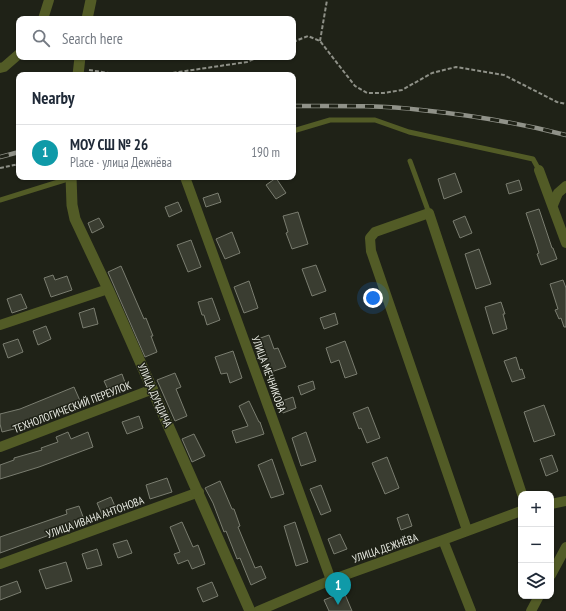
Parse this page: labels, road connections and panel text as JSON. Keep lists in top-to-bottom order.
{
  "streets": {
    "street": [
      "УЛИЦА МЕЧНИКОВА",
      "УЛИЦА ДУНДИЧА",
      "ТЕХНОЛОГИЧЕСКИЙ ПЕРЕУЛОК",
      "УЛИЦА ИВАНА АНТОНОВА",
      "УЛИЦА ДЕЖНЁВА"
    ]
  },
  "crossings": [
    ["УЛИЦА МЕЧНИКОВА", "УЛИЦА ДЕЖНЁВА"],
    ["УЛИЦА ДУНДИЧА", "ТЕХНОЛОГИЧЕСКИЙ ПЕРЕУЛОК"],
    ["УЛИЦА ДУНДИЧА", "УЛИЦА ИВАНА АНТОНОВА"]
  ],
  "page": {
    "search": "Search here",
    "heading": "Nearby",
    "list": [
      {
        "mark": "1",
        "name": "МОУ СШ № 26",
        "note": "Place · улица Дежнёва",
        "value": "190 m"
      }
    ],
    "map_buttons": ["+", "−"],
    "pins": "1"
  }
}
